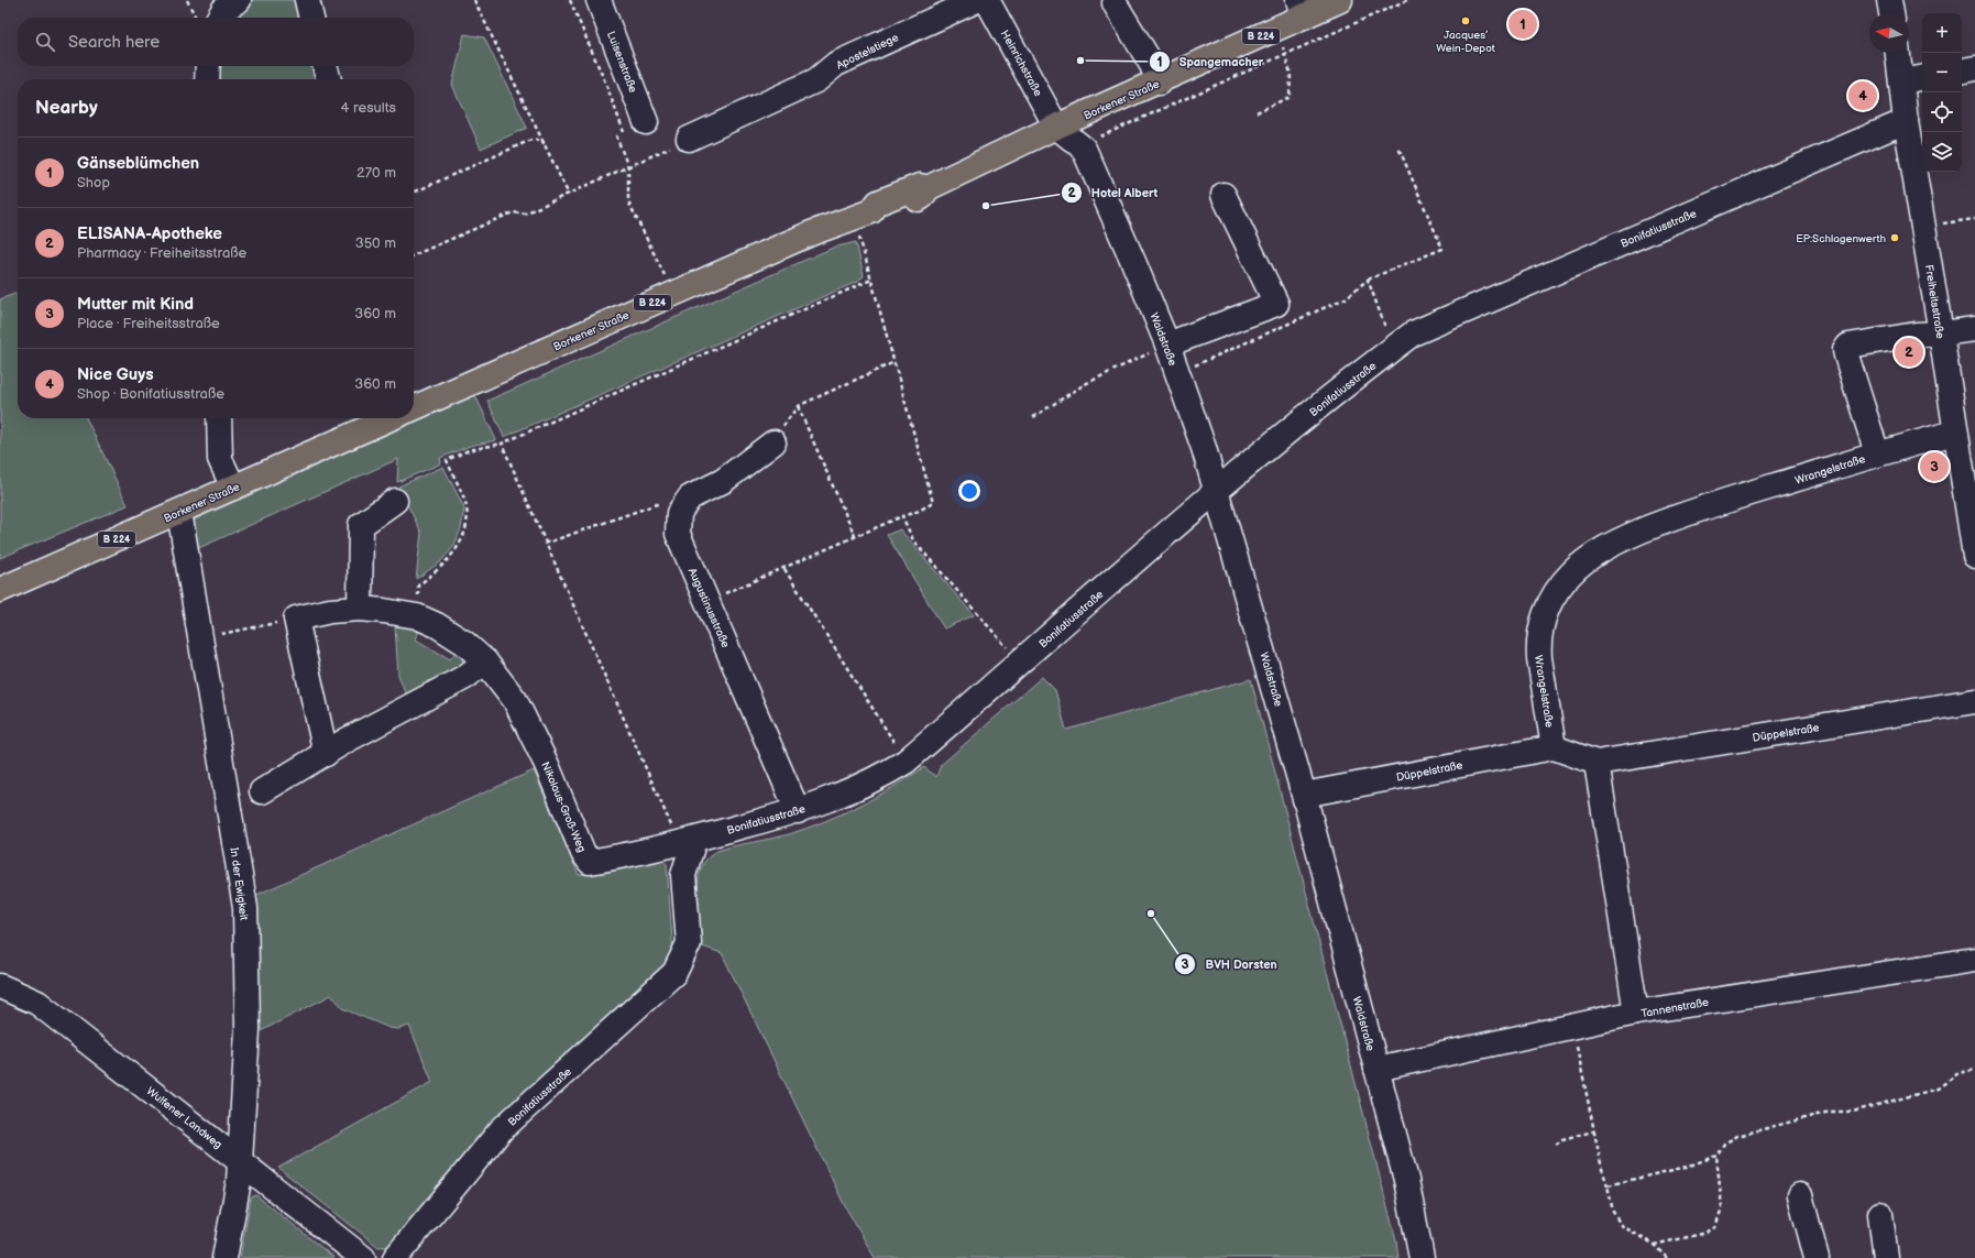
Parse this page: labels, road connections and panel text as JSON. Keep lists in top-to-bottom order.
{
  "streets": {
    "main road": ["B 224", "Borkener Straße"],
    "street": [
      "Apostelstiege",
      "Luisenstraße",
      "Heinrichstraße",
      "Bonifatiusstraße",
      "Freiheitsstraße",
      "Waldstraße",
      "Wrangelstraße",
      "Augustinusstraße",
      "Düppelstraße",
      "Nikolaus-Groß-Weg",
      "In der Ewigkeit",
      "Tannenstraße",
      "Wulfener Landweg"
    ]
  },
  "crossings": [
    ["Heinrichstraße", "Borkener Straße"],
    ["Heinrichstraße", "Waldstraße"],
    ["Borkener Straße", "Waldstraße"],
    ["Borkener Straße", "In der Ewigkeit"],
    ["Bonifatiusstraße", "Freiheitsstraße"],
    ["Bonifatiusstraße", "Waldstraße"],
    ["Bonifatiusstraße", "Augustinusstraße"],
    ["Bonifatiusstraße", "Nikolaus-Groß-Weg"],
    ["Freiheitsstraße", "Wrangelstraße"],
    ["Waldstraße", "Düppelstraße"],
    ["Waldstraße", "Tannenstraße"],
    ["Wrangelstraße", "Düppelstraße"],
    ["In der Ewigkeit", "Wulfener Landweg"]
  ],
  "places": [
    "Jacques’ Wein-Depot",
    "Spangemacher",
    "Hotel Albert",
    "EP:Schlagenwerth",
    "BVH Dorsten"
  ],
  "north": "left",
  "page": {
    "pins": [
      "1",
      "4",
      "2",
      "3"
    ],
    "map_buttons": ["+", "−"],
    "search": "Search here",
    "heading": ["Nearby", "4 results"],
    "list": [
      {
        "mark": "1",
        "name": "Gänseblümchen",
        "note": "Shop",
        "value": "270 m"
      },
      {
        "mark": "2",
        "name": "ELISANA-Apotheke",
        "note": "Pharmacy · Freiheitsstraße",
        "value": "350 m"
      },
      {
        "mark": "3",
        "name": "Mutter mit Kind",
        "note": "Place · Freiheitsstraße",
        "value": "360 m"
      },
      {
        "mark": "4",
        "name": "Nice Guys",
        "note": "Shop · Bonifatiusstraße",
        "value": "360 m"
      }
    ]
  }
}
